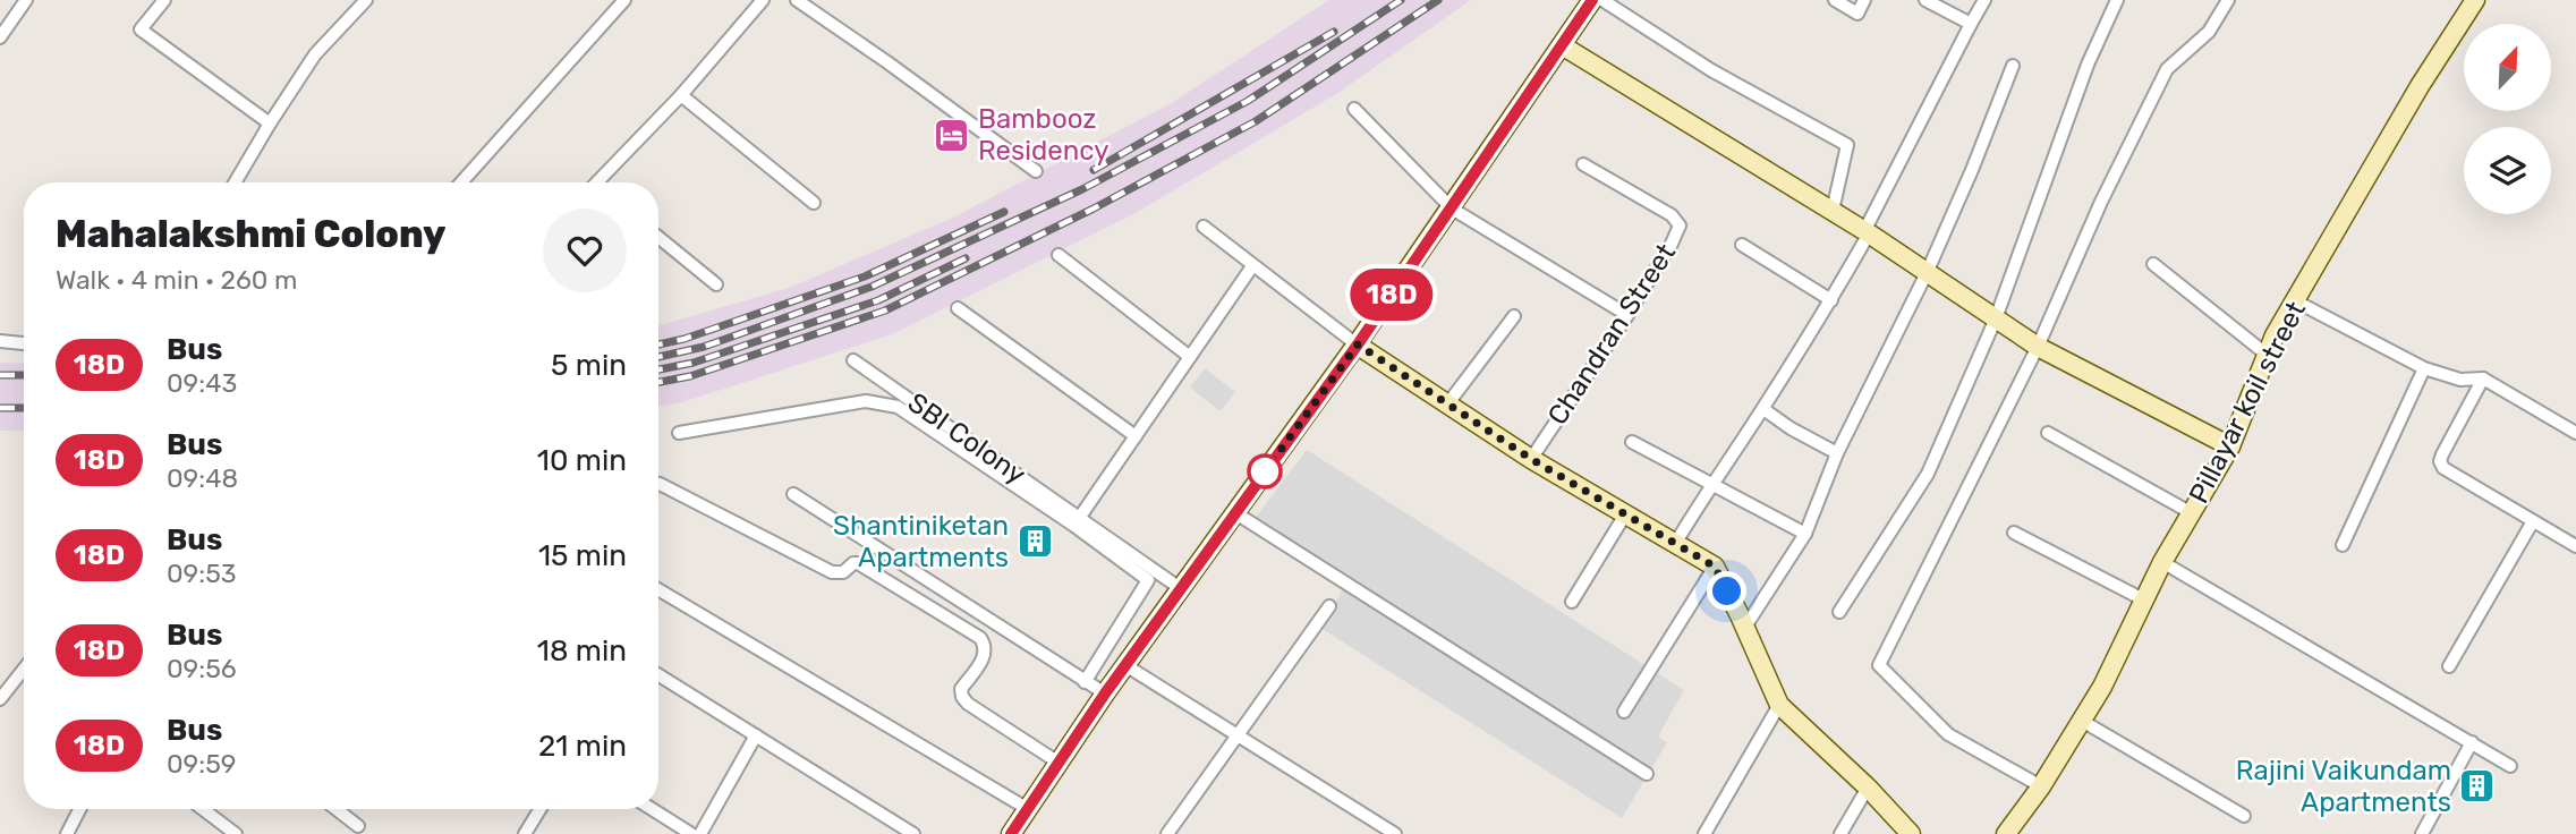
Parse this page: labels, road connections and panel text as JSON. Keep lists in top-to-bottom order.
{
  "streets": {
    "street": ["Chandran Street", "Pillayar koil street", "SBI Colony"]
  },
  "places": {
    "hotel": ["Bambooz Residency"],
    "building": ["Shantiniketan Apartments", "Rajini Vaikundam Apartments"]
  },
  "lines": ["bus line 18D"],
  "north": "top right",
  "page": {
    "on_map": "18D",
    "heading": ["Mahalakshmi Colony", "Walk · 4 min · 260 m"],
    "list": [
      {
        "mark": "18D",
        "name": "Bus",
        "note": "09:43",
        "value": "5 min"
      },
      {
        "mark": "18D",
        "name": "Bus",
        "note": "09:48",
        "value": "10 min"
      },
      {
        "mark": "18D",
        "name": "Bus",
        "note": "09:53",
        "value": "15 min"
      },
      {
        "mark": "18D",
        "name": "Bus",
        "note": "09:56",
        "value": "18 min"
      },
      {
        "mark": "18D",
        "name": "Bus",
        "note": "09:59",
        "value": "21 min"
      }
    ]
  }
}
